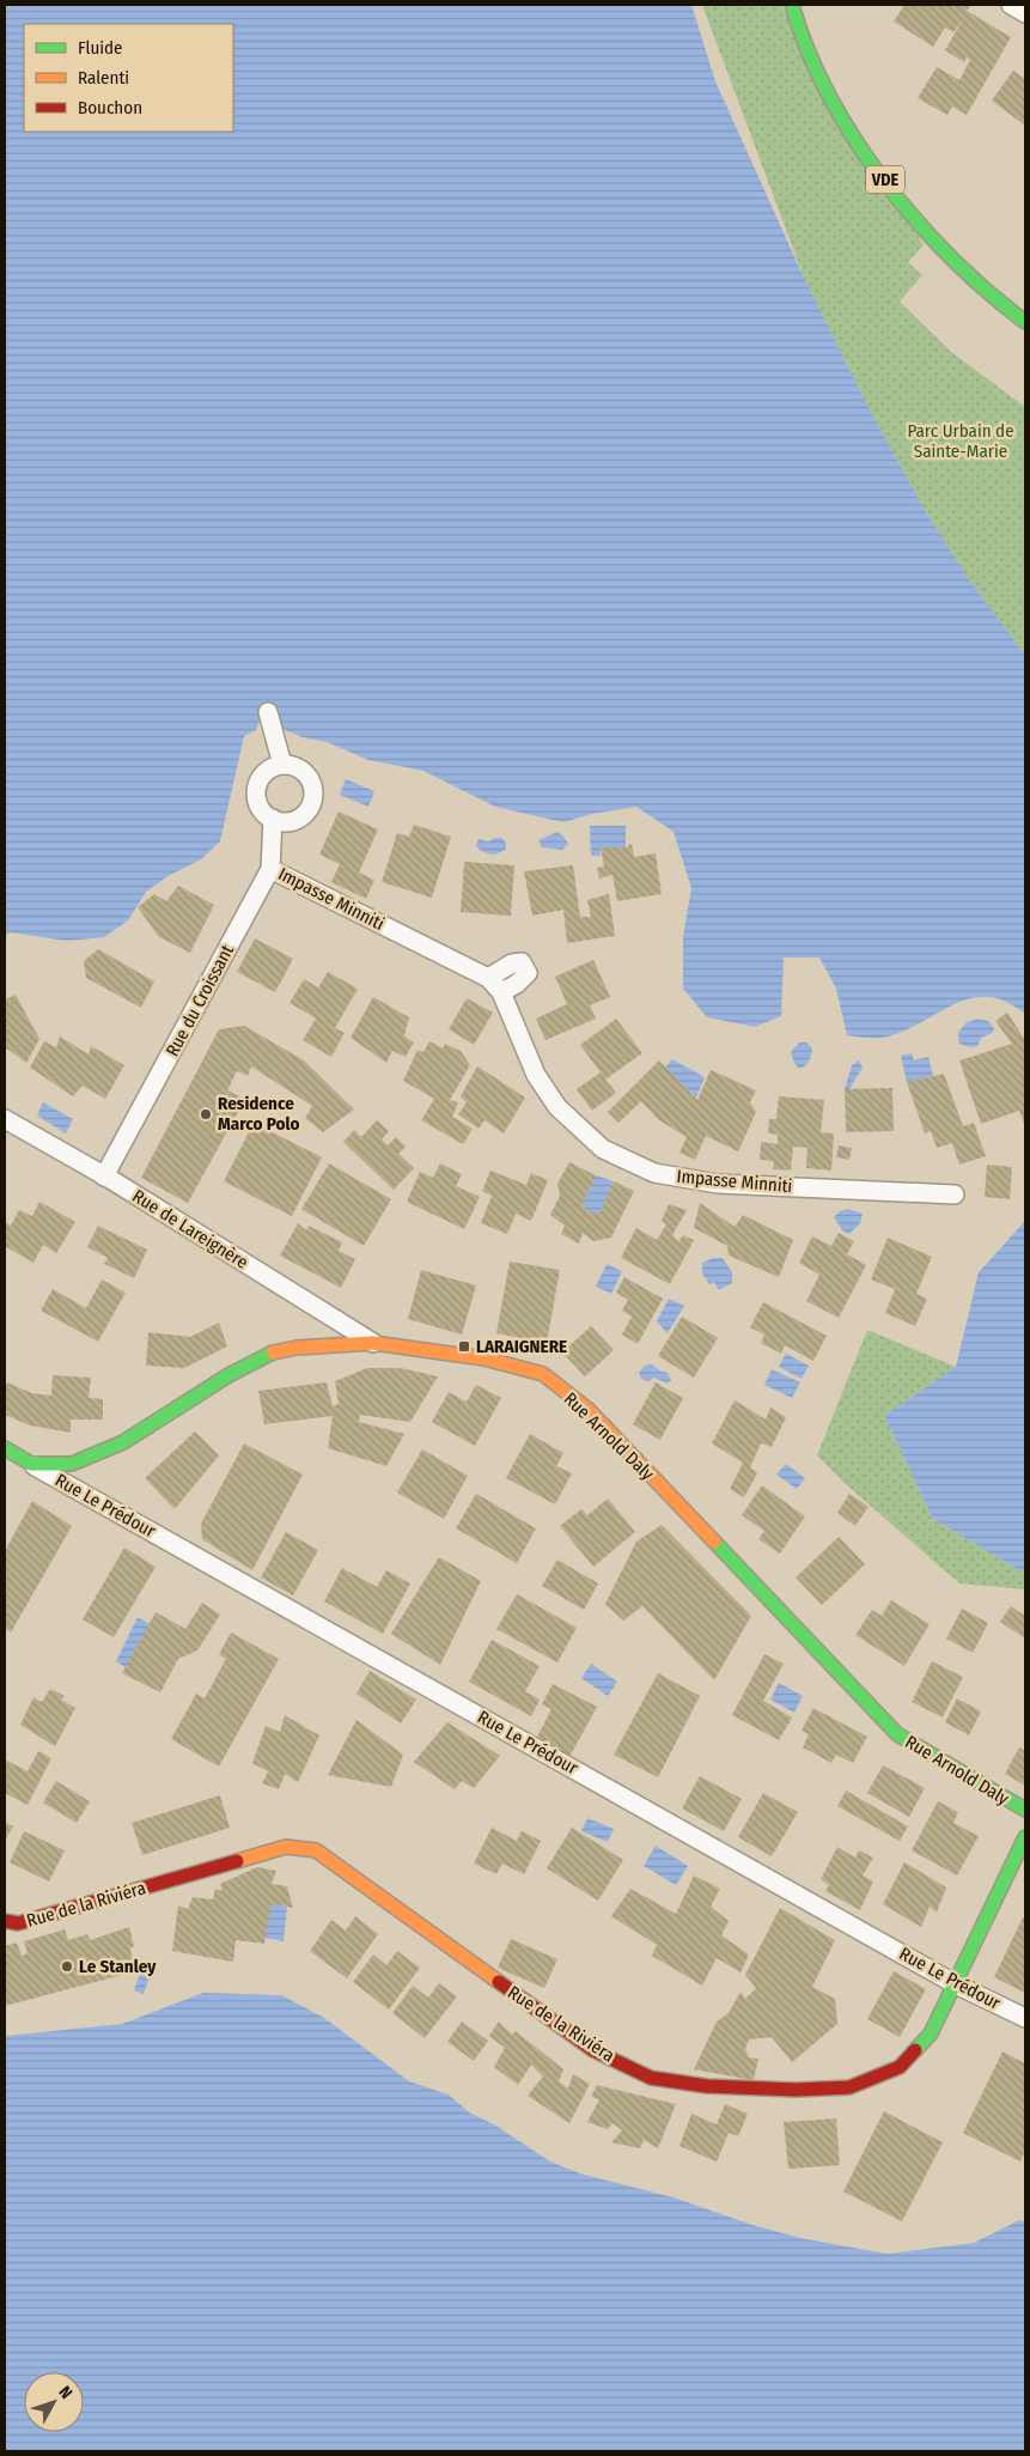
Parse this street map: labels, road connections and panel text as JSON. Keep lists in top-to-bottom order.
{
  "streets": {
    "street": [
      "VDE",
      "Impasse Minniti",
      "Rue du Croissant",
      "Rue de Lareignère",
      "Rue Arnold Daly",
      "Rue Le Prédour",
      "Rue de la Riviéra"
    ]
  },
  "crossings": [
    ["Impasse Minniti", "Rue du Croissant"],
    ["Rue du Croissant", "Rue de Lareignère"],
    ["Rue de Lareignère", "Rue Arnold Daly"],
    ["Rue Arnold Daly", "Rue Le Prédour"],
    ["Rue Le Prédour", "Rue de la Riviéra"]
  ],
  "parks": ["Parc Urbain de Sainte-Marie"],
  "places": {
    "other": ["Residence Marco Polo", "Le Stanley"],
    "transit": ["LARAIGNERE"]
  },
  "legend": ["Fluide", "Ralenti", "Bouchon"],
  "north": "top right"
}
